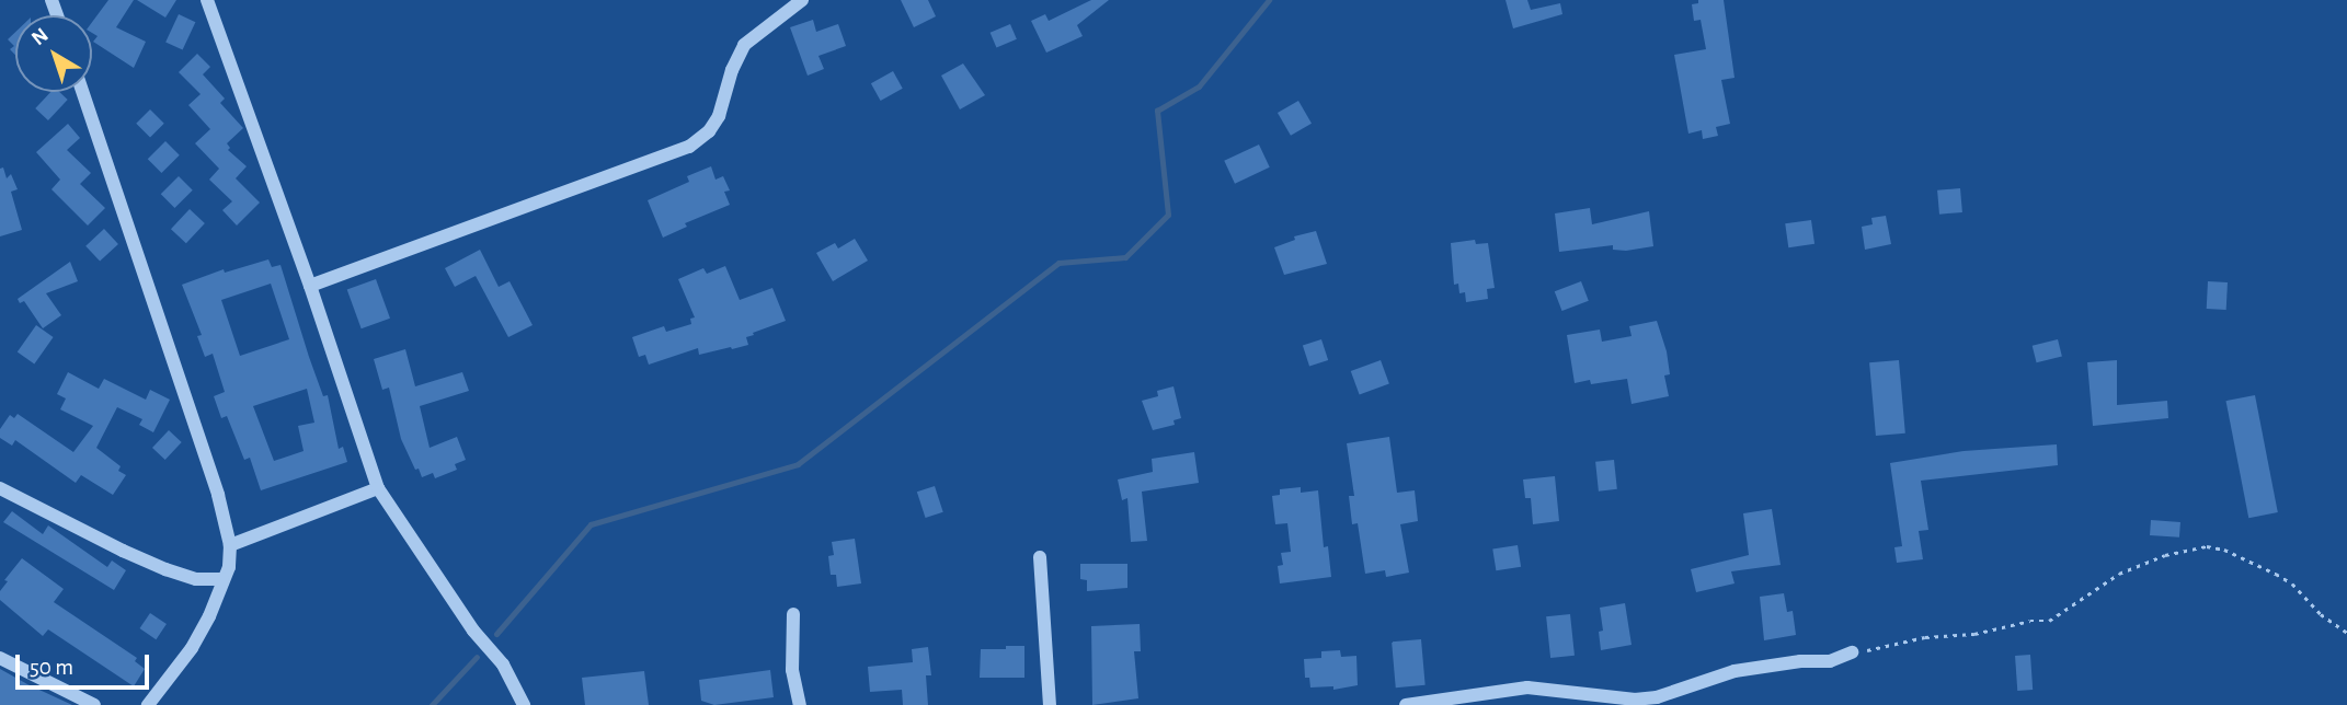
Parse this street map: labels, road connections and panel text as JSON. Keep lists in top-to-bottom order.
{
  "scale_bar": "50 m",
  "north": "top left"
}
